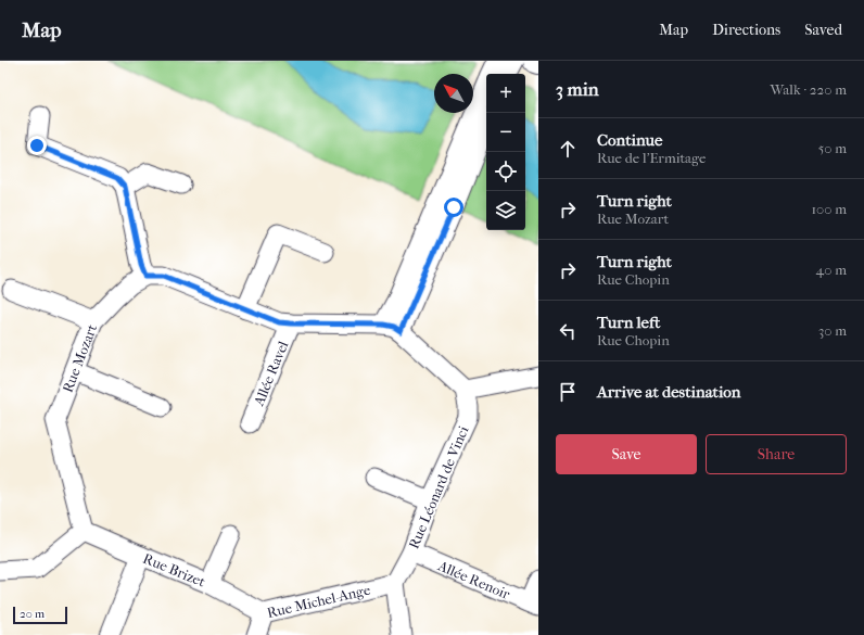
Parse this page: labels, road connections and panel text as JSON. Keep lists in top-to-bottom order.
{
  "streets": {
    "street": [
      "Rue Mozart",
      "Allée Ravel",
      "Rue Léonard de Vinci",
      "Rue Brizet",
      "Allée Renoir",
      "Rue Michel-Ange"
    ]
  },
  "crossings": [
    ["Rue Mozart", "Rue Brizet"],
    ["Rue Léonard de Vinci", "Allée Renoir"],
    ["Rue Léonard de Vinci", "Rue Michel-Ange"],
    ["Rue Brizet", "Rue Michel-Ange"]
  ],
  "scale_bar": "20 m",
  "north": "top left",
  "page": {
    "header": "Map",
    "nav": ["Map", "Directions", "Saved"],
    "heading": ["3 min", "Walk · 220 m"],
    "map_buttons": ["+", "−"],
    "list": [
      ["Continue", "Rue de l'Ermitage", "50 m"],
      ["Turn right", "Rue Mozart", "100 m"],
      ["Turn right", "Rue Chopin", "40 m"],
      ["Turn left", "Rue Chopin", "30 m"],
      "Arrive at destination"
    ],
    "buttons": ["Save", "Share"],
    "scale": "20 m"
  }
}
